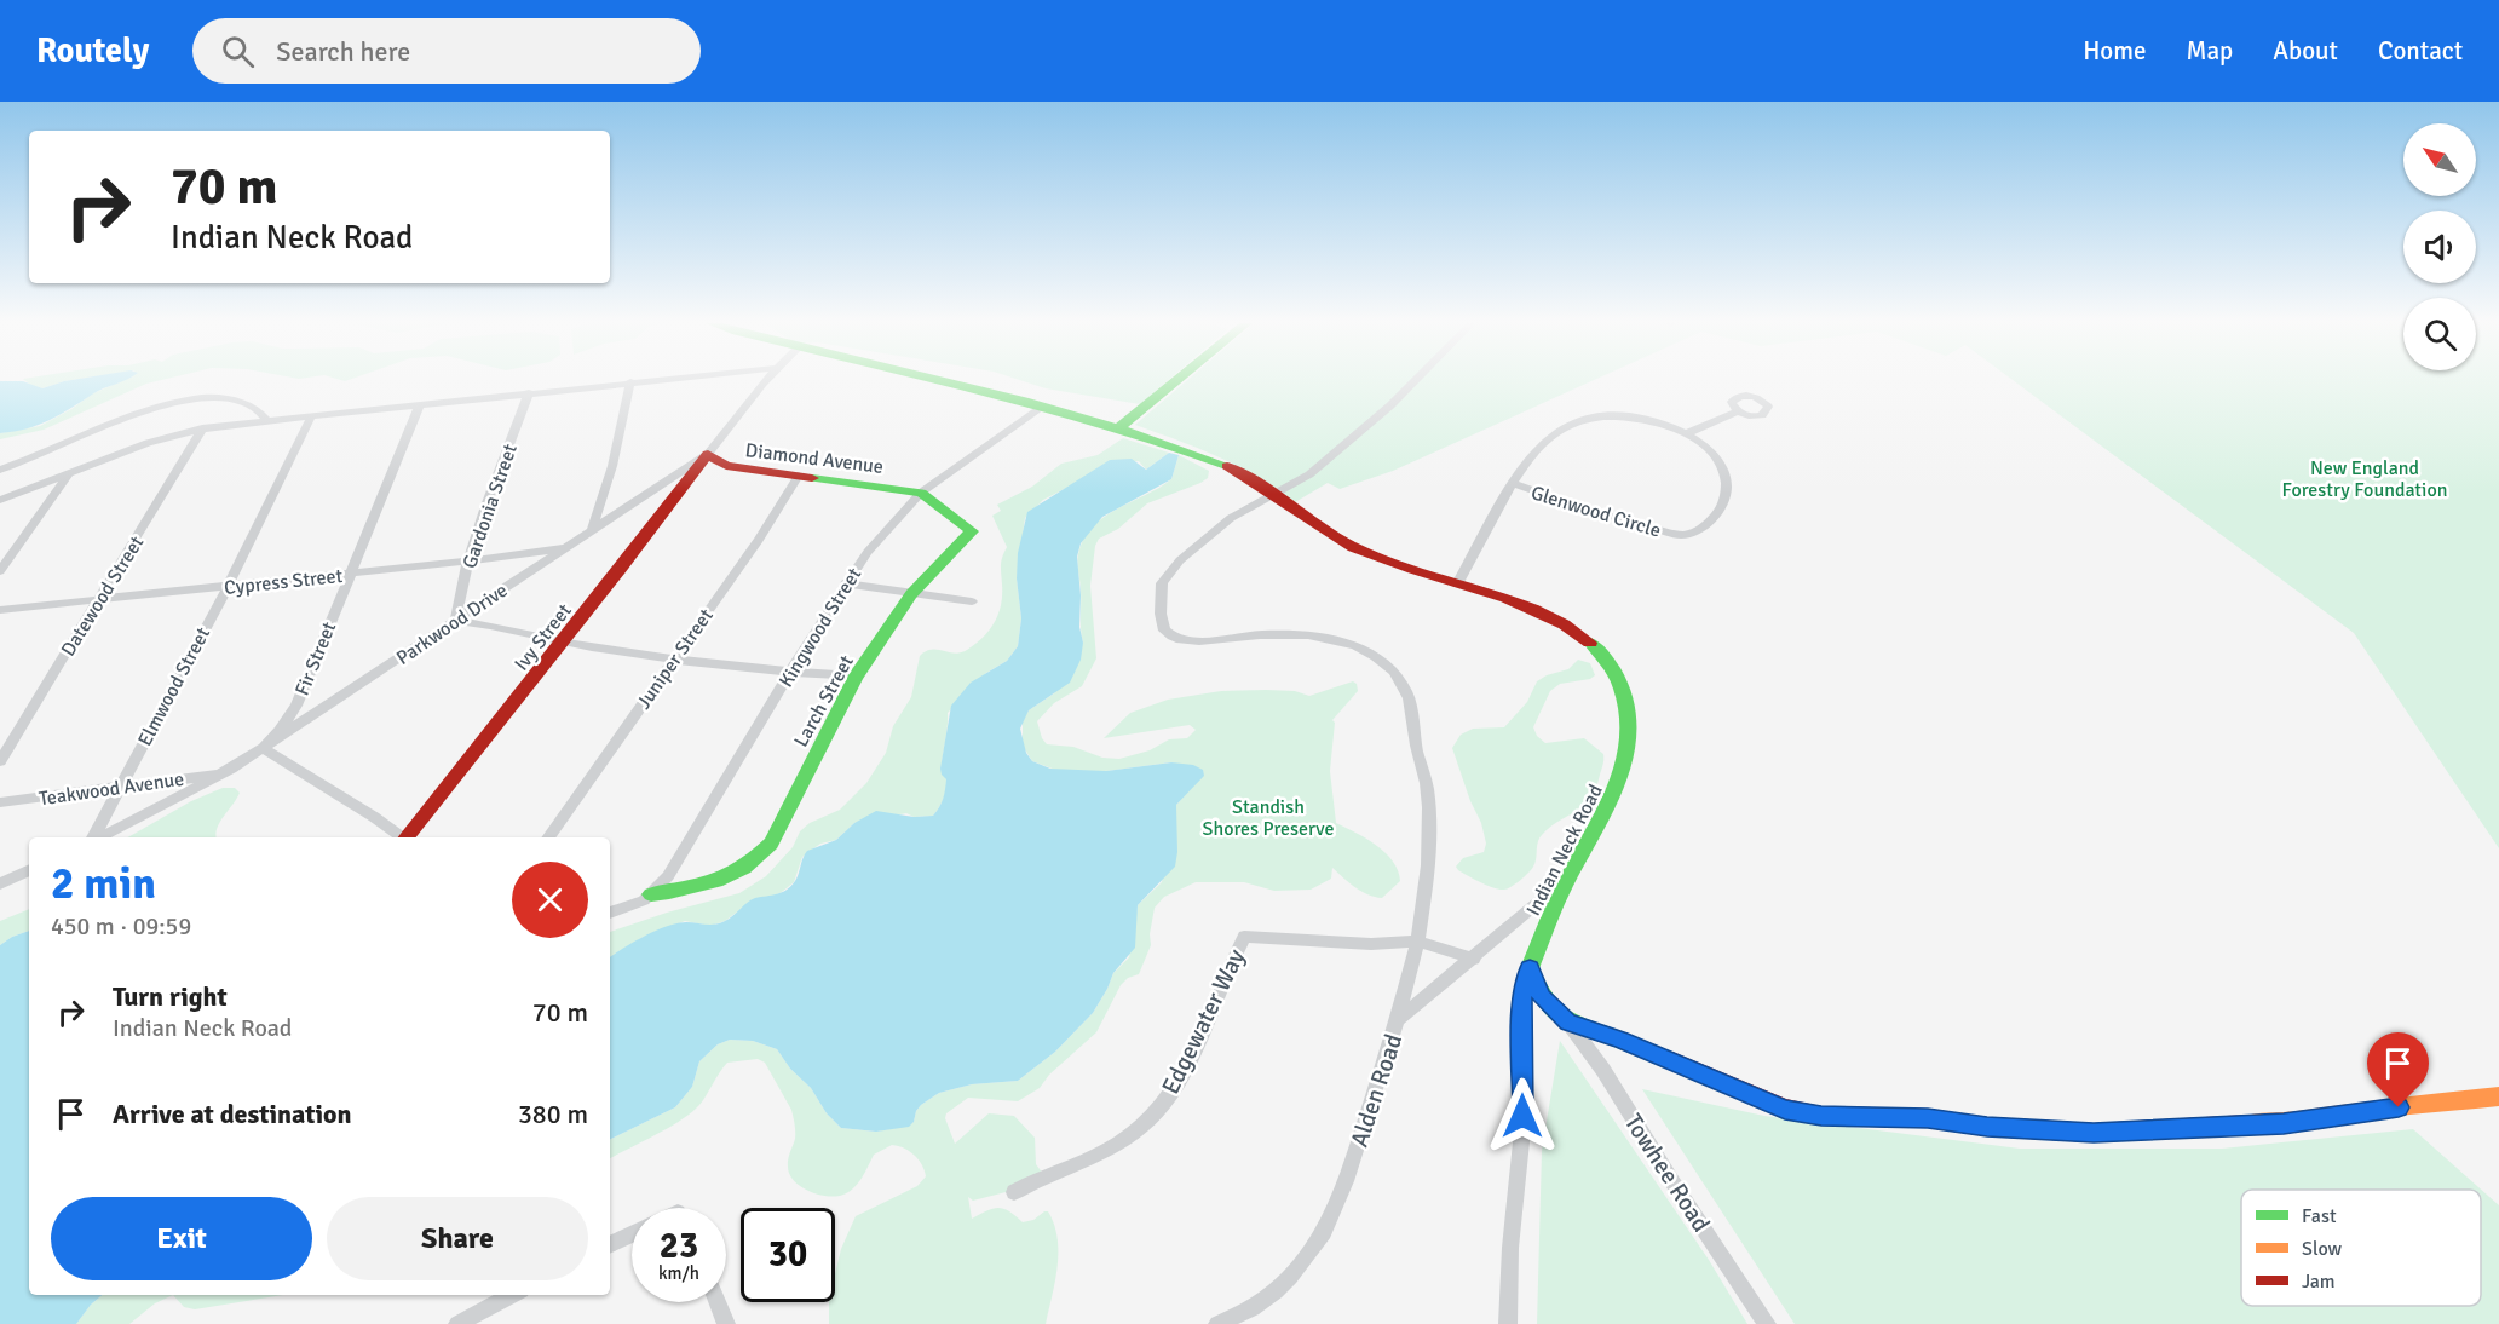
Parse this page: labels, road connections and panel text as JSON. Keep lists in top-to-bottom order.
{
  "streets": {
    "street": [
      "Diamond Avenue",
      "Gardonia Street",
      "Glenwood Circle",
      "Cypress Street",
      "Datewood Street",
      "Parkwood Drive",
      "Kingwood Street",
      "Ivy Street",
      "Fir Street",
      "Juniper Street",
      "Elmwood Street",
      "Larch Street",
      "Teakwood Avenue",
      "Indian Neck Road",
      "Edgewater Way",
      "Alden Road",
      "Towhee Road"
    ]
  },
  "crossings": [
    ["Diamond Avenue", "Parkwood Drive"],
    ["Diamond Avenue", "Kingwood Street"],
    ["Diamond Avenue", "Ivy Street"],
    ["Diamond Avenue", "Juniper Street"],
    ["Diamond Avenue", "Larch Street"],
    ["Gardonia Street", "Cypress Street"],
    ["Gardonia Street", "Parkwood Drive"],
    ["Glenwood Circle", "Indian Neck Road"],
    ["Cypress Street", "Datewood Street"],
    ["Cypress Street", "Parkwood Drive"],
    ["Cypress Street", "Fir Street"],
    ["Cypress Street", "Elmwood Street"],
    ["Parkwood Drive", "Ivy Street"],
    ["Parkwood Drive", "Fir Street"],
    ["Parkwood Drive", "Teakwood Avenue"],
    ["Kingwood Street", "Larch Street"],
    ["Kingwood Street", "Indian Neck Road"],
    ["Elmwood Street", "Teakwood Avenue"],
    ["Indian Neck Road", "Alden Road"]
  ],
  "parks": ["New England Forestry Foundation", "Standish Shores Preserve"],
  "legend": ["Fast", "Slow", "Jam"],
  "north": "top left",
  "page": {
    "header": "Routely",
    "search": "Search here",
    "nav": [
      "Home",
      "Map",
      "About",
      "Contact"
    ],
    "turn": ["70 m", "Indian Neck Road"],
    "heading": ["2 min", "450 m · 09:59"],
    "list": [
      {
        "name": "Turn right",
        "note": "Indian Neck Road",
        "value": "70 m"
      },
      {
        "name": "Arrive at destination",
        "value": "380 m"
      }
    ],
    "buttons": ["Exit", "Share"],
    "speed": "23 km/h",
    "limit": "30"
  }
}
